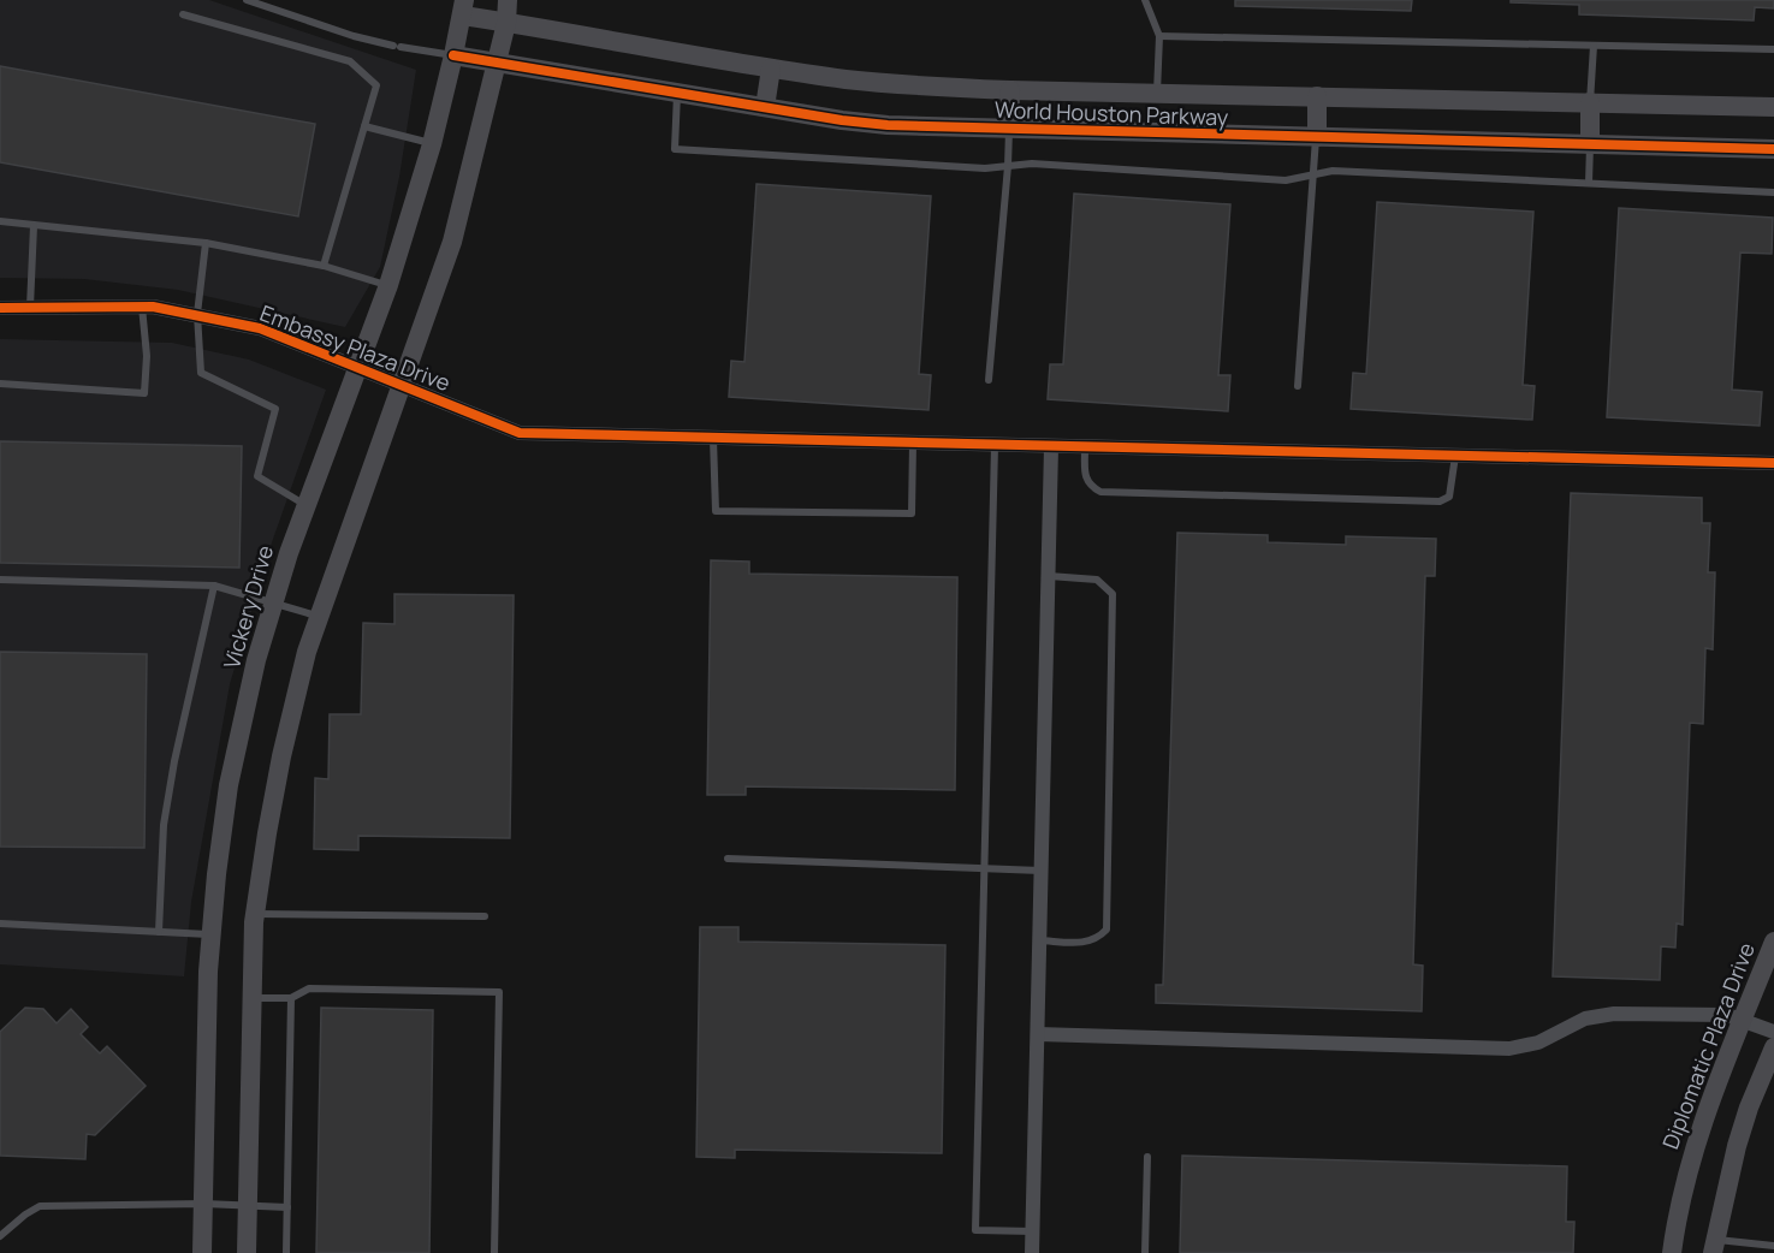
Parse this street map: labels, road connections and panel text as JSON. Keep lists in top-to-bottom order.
{
  "streets": {
    "street": [
      "World Houston Parkway",
      "Embassy Plaza Drive",
      "Vickery Drive",
      "Diplomatic Plaza Drive"
    ]
  },
  "crossings": [
    ["World Houston Parkway", "Vickery Drive"],
    ["Embassy Plaza Drive", "Vickery Drive"]
  ]
}
